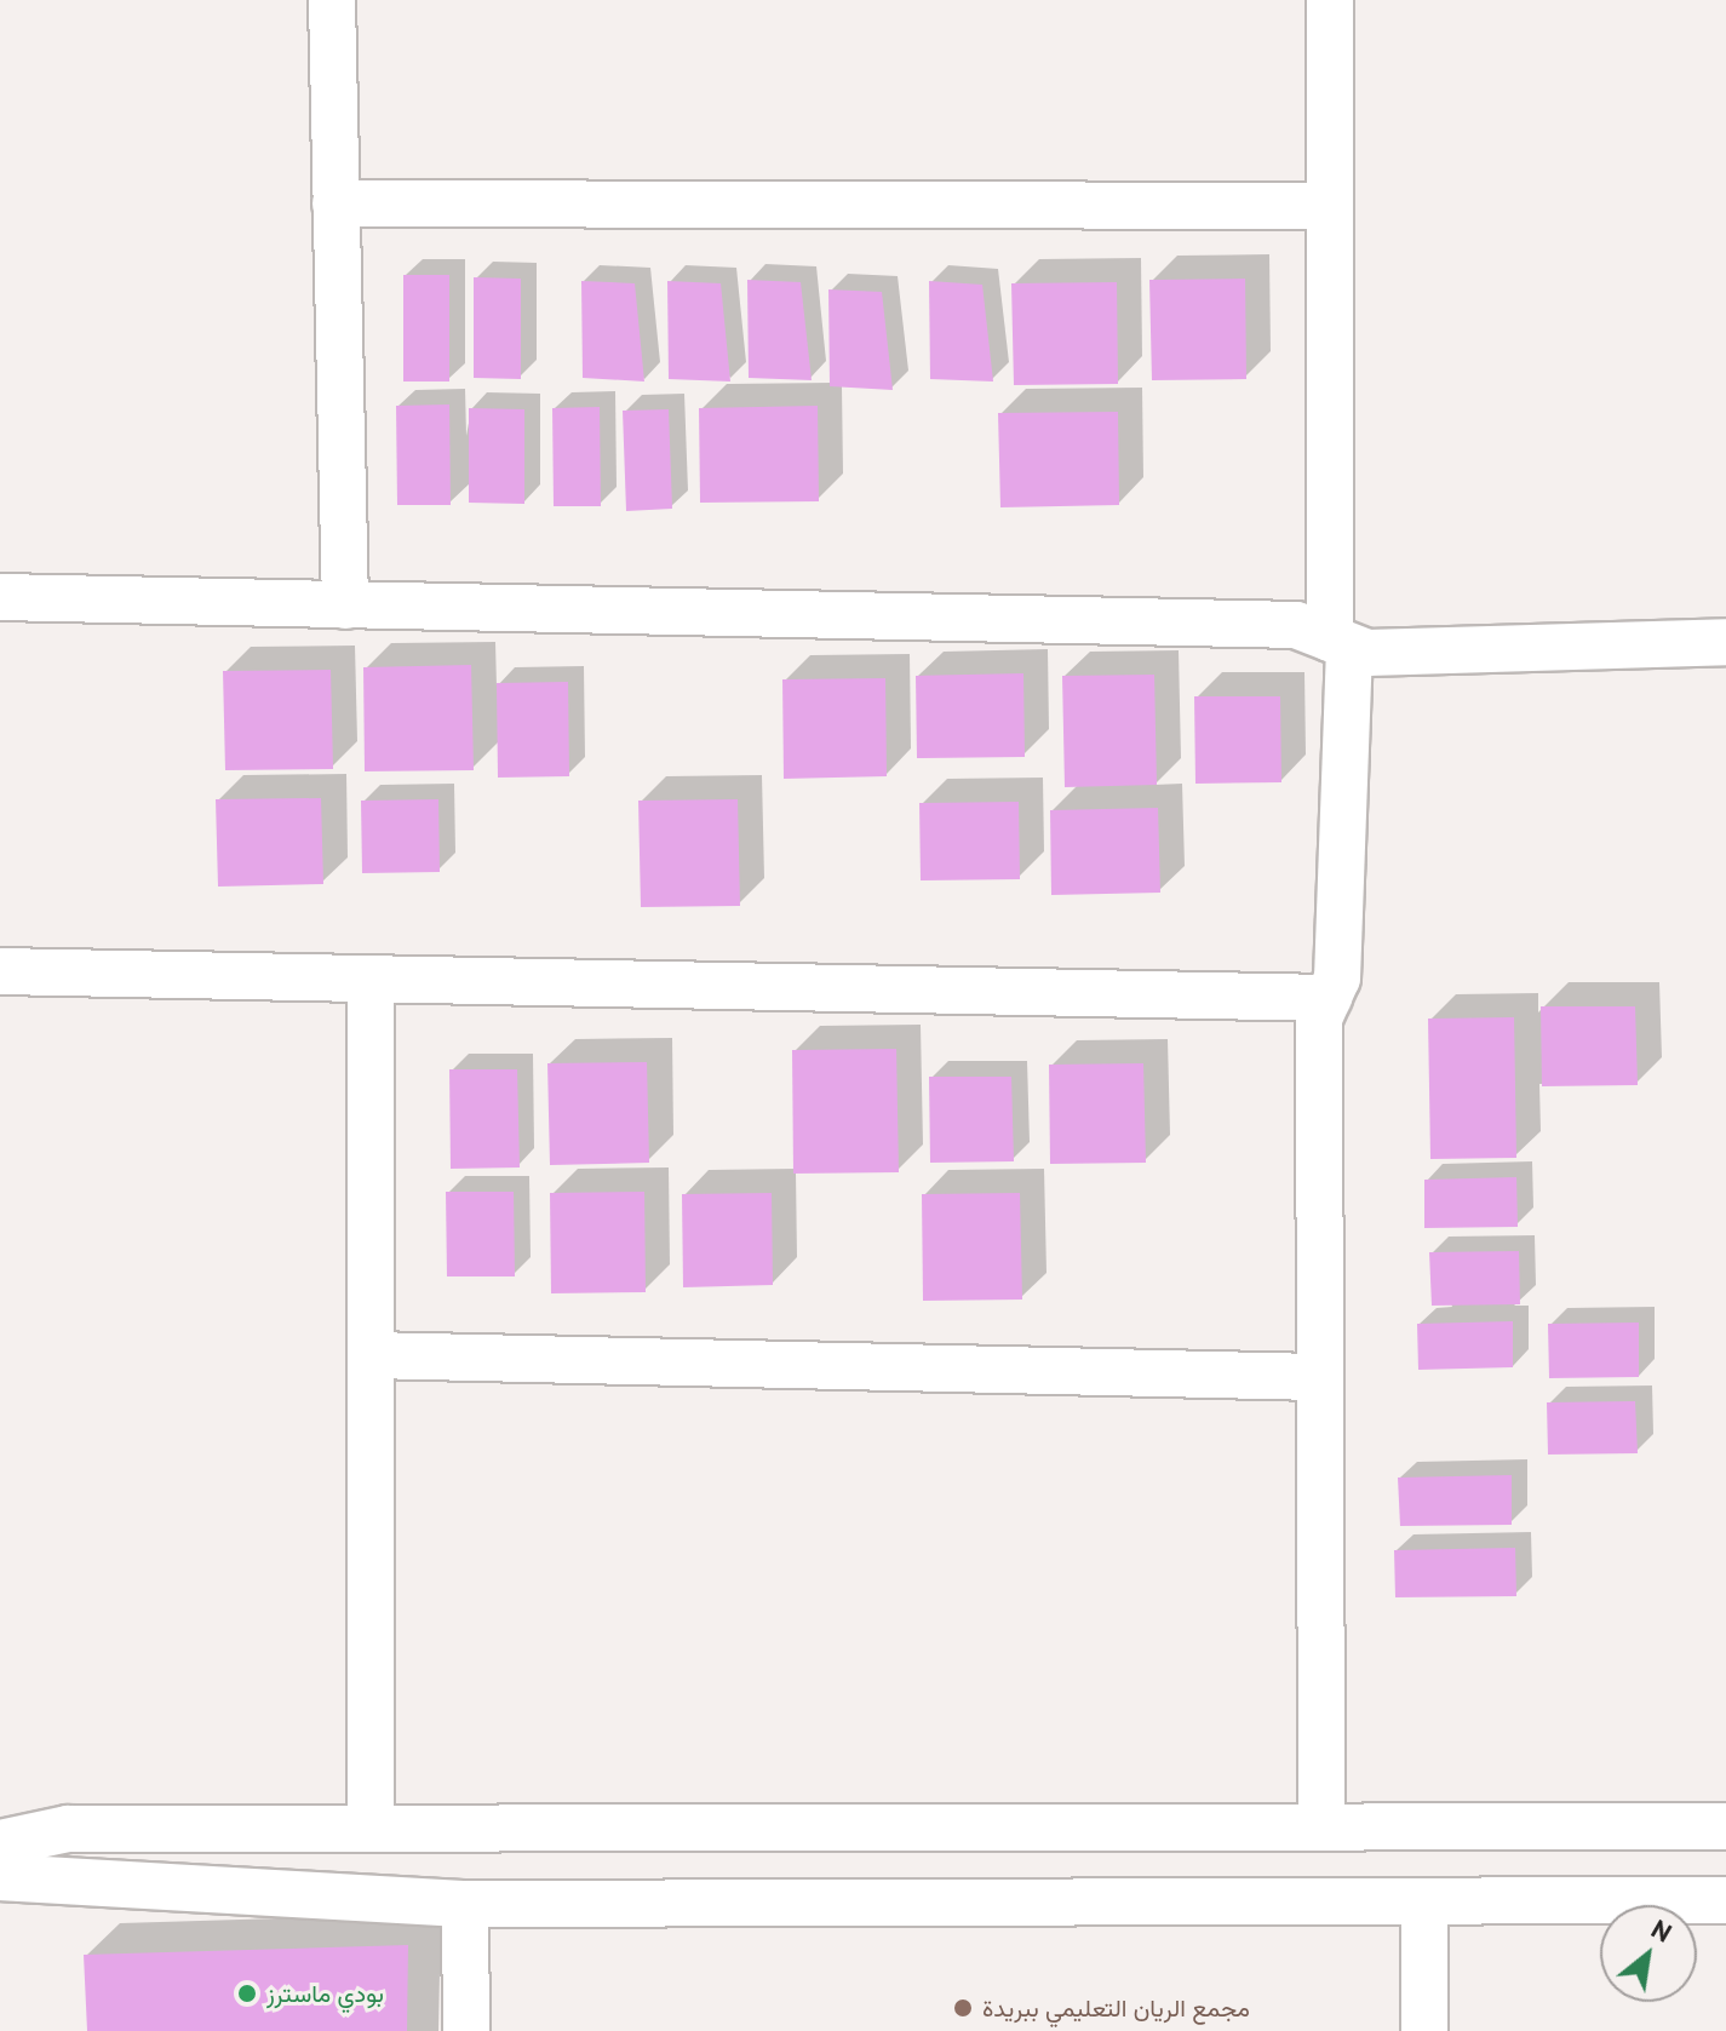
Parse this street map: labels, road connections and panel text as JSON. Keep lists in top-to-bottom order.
{
  "places": ["بودي ماسترز", "مجمع الريان التعليمي ببريدة"],
  "north": "top right"
}
